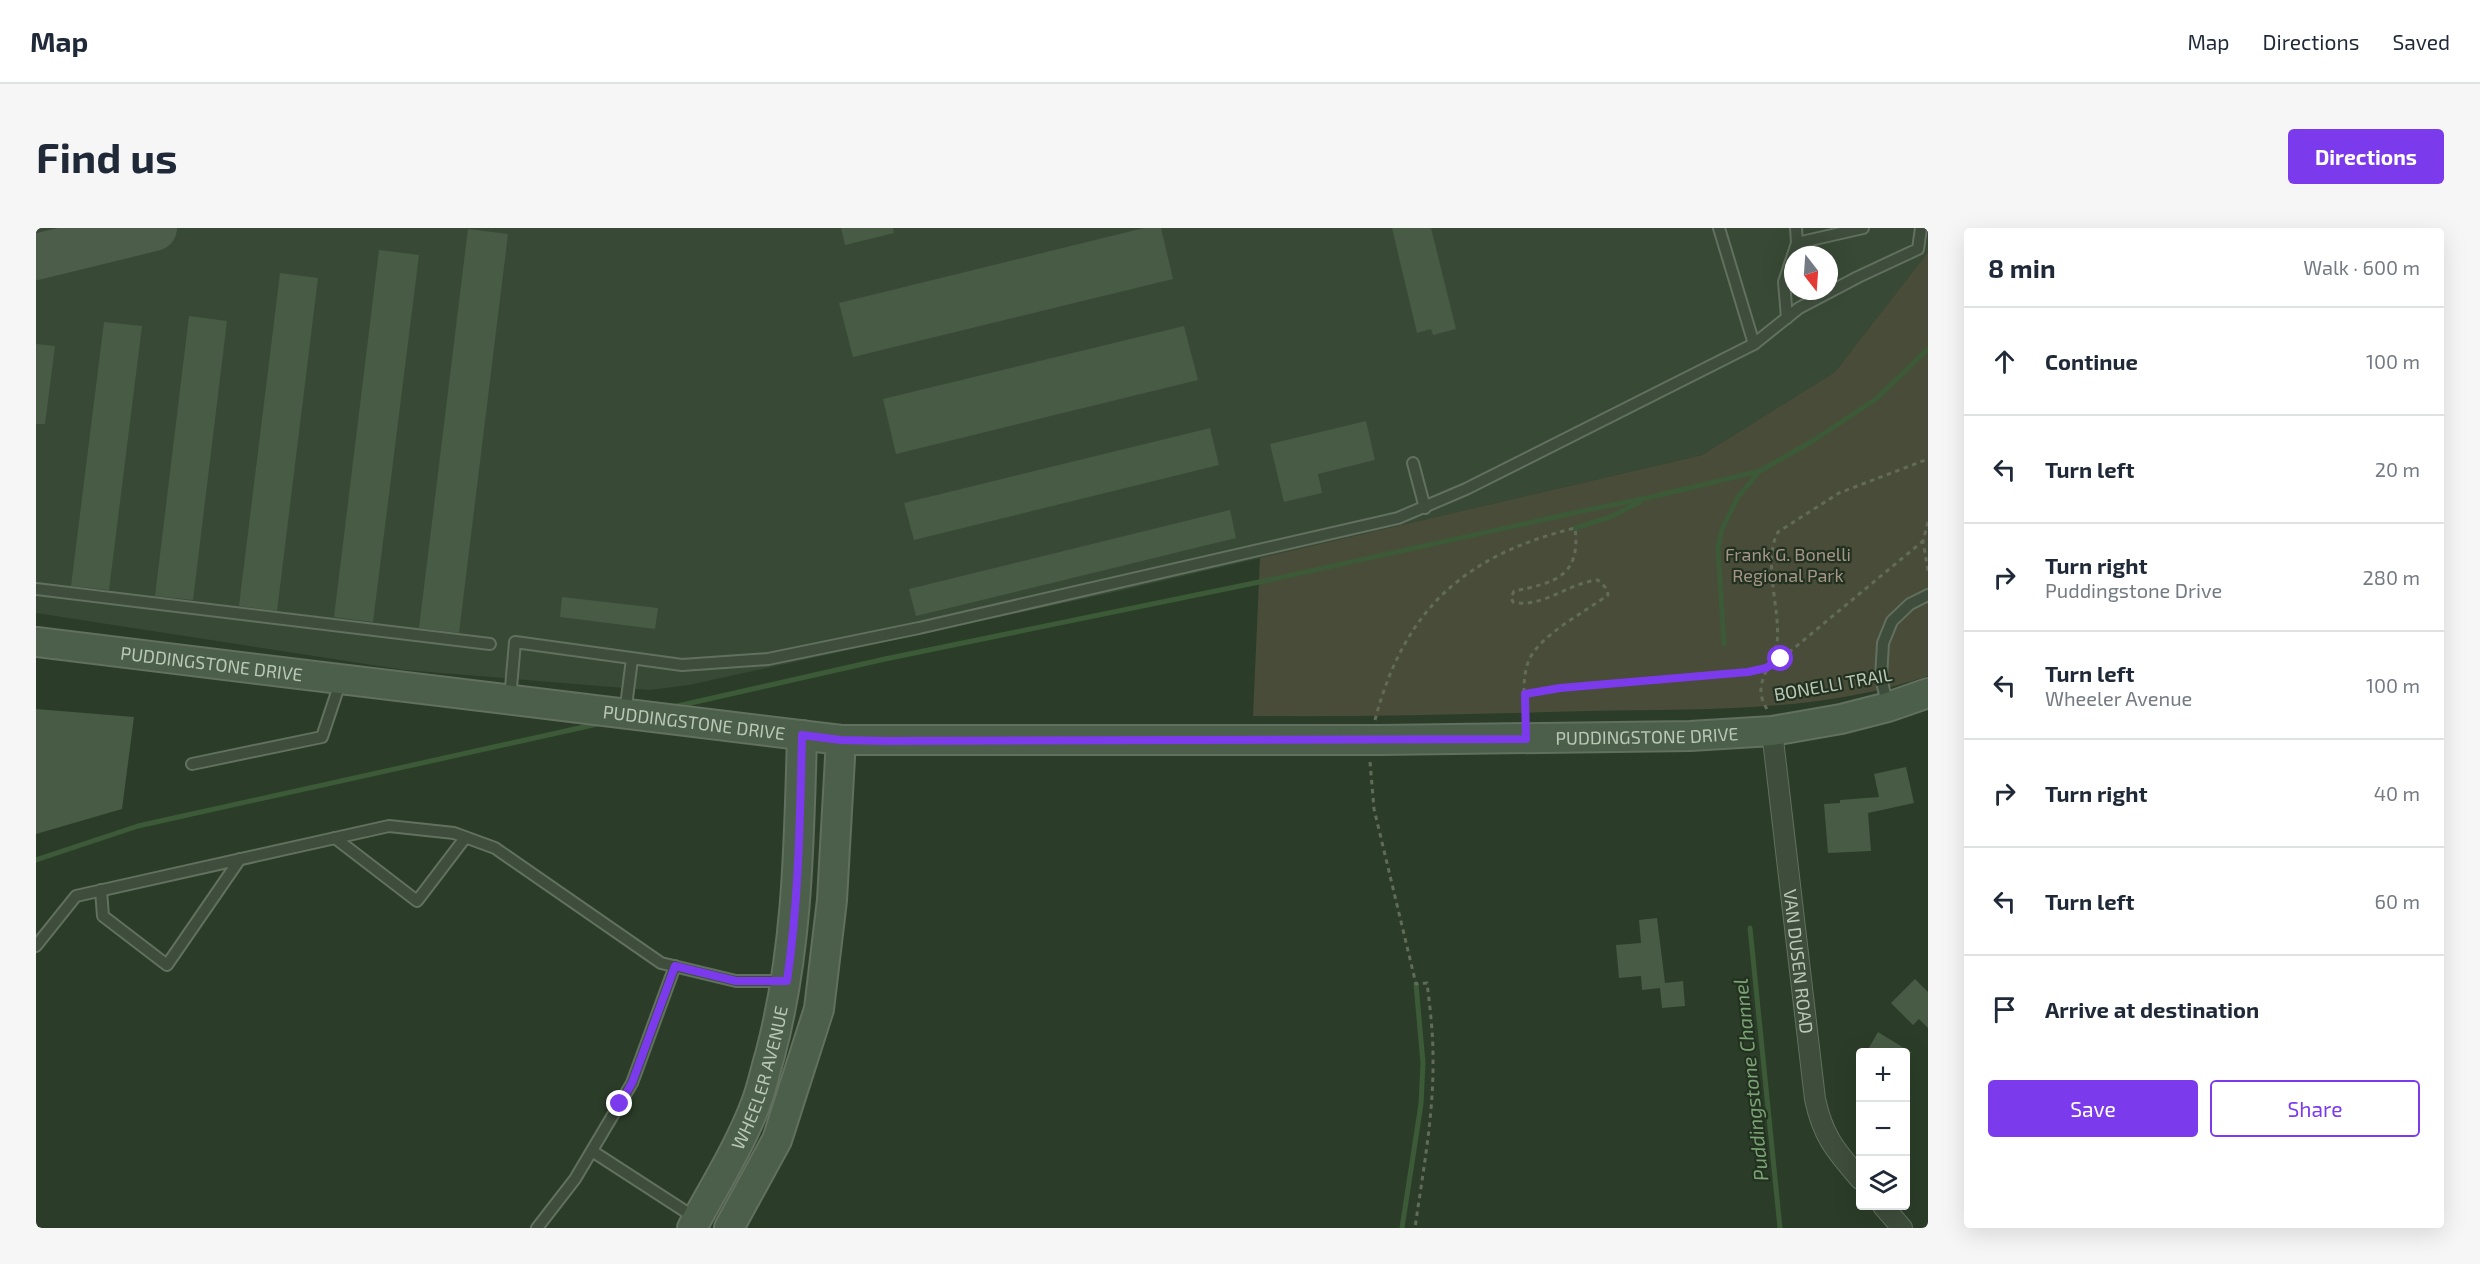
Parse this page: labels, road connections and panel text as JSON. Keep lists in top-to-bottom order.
{
  "streets": {
    "street": ["PUDDINGSTONE DRIVE", "VAN DUSEN ROAD", "WHEELER AVENUE"],
    "path": ["BONELLI TRAIL"]
  },
  "crossings": [
    ["PUDDINGSTONE DRIVE", "BONELLI TRAIL"],
    ["PUDDINGSTONE DRIVE", "VAN DUSEN ROAD"],
    ["PUDDINGSTONE DRIVE", "WHEELER AVENUE"],
    ["BONELLI TRAIL", "VAN DUSEN ROAD"]
  ],
  "water": ["Puddingstone Channel"],
  "parks": ["Frank G. Bonelli Regional Park"],
  "north": "bottom",
  "page": {
    "header": "Map",
    "nav": ["Map", "Directions", "Saved"],
    "buttons": [
      "Directions",
      ["Save", "Share"]
    ],
    "title": "Find us",
    "heading": ["8 min", "Walk · 600 m"],
    "list": [
      ["Continue", "100 m"],
      ["Turn left", "20 m"],
      ["Turn right", "Puddingstone Drive", "280 m"],
      ["Turn left", "Wheeler Avenue", "100 m"],
      ["Turn right", "40 m"],
      ["Turn left", "60 m"],
      "Arrive at destination"
    ],
    "map_buttons": ["+", "−"]
  }
}
